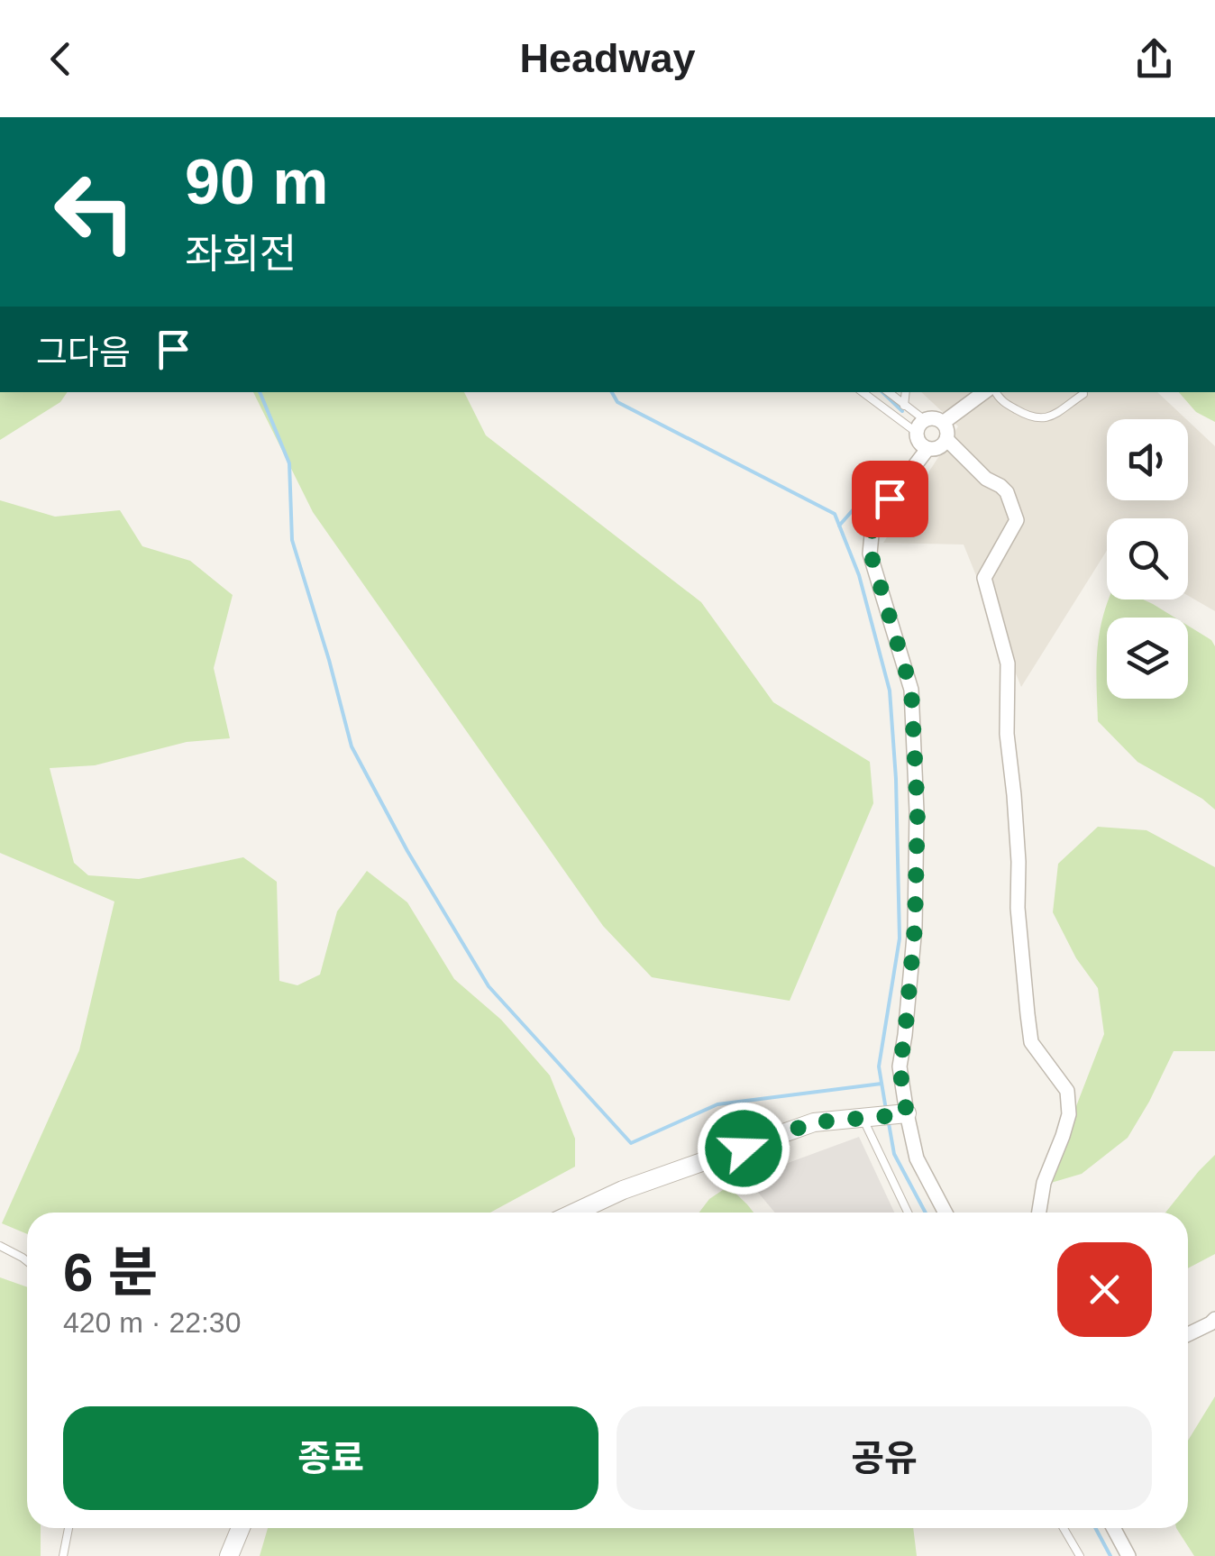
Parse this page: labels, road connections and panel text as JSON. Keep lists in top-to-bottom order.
{
  "page": {
    "header": "Headway",
    "turn": ["90 m", "좌회전"],
    "then": "그다음",
    "heading": ["6 분", "420 m · 22:30"],
    "buttons": ["종료", "공유"]
  }
}
